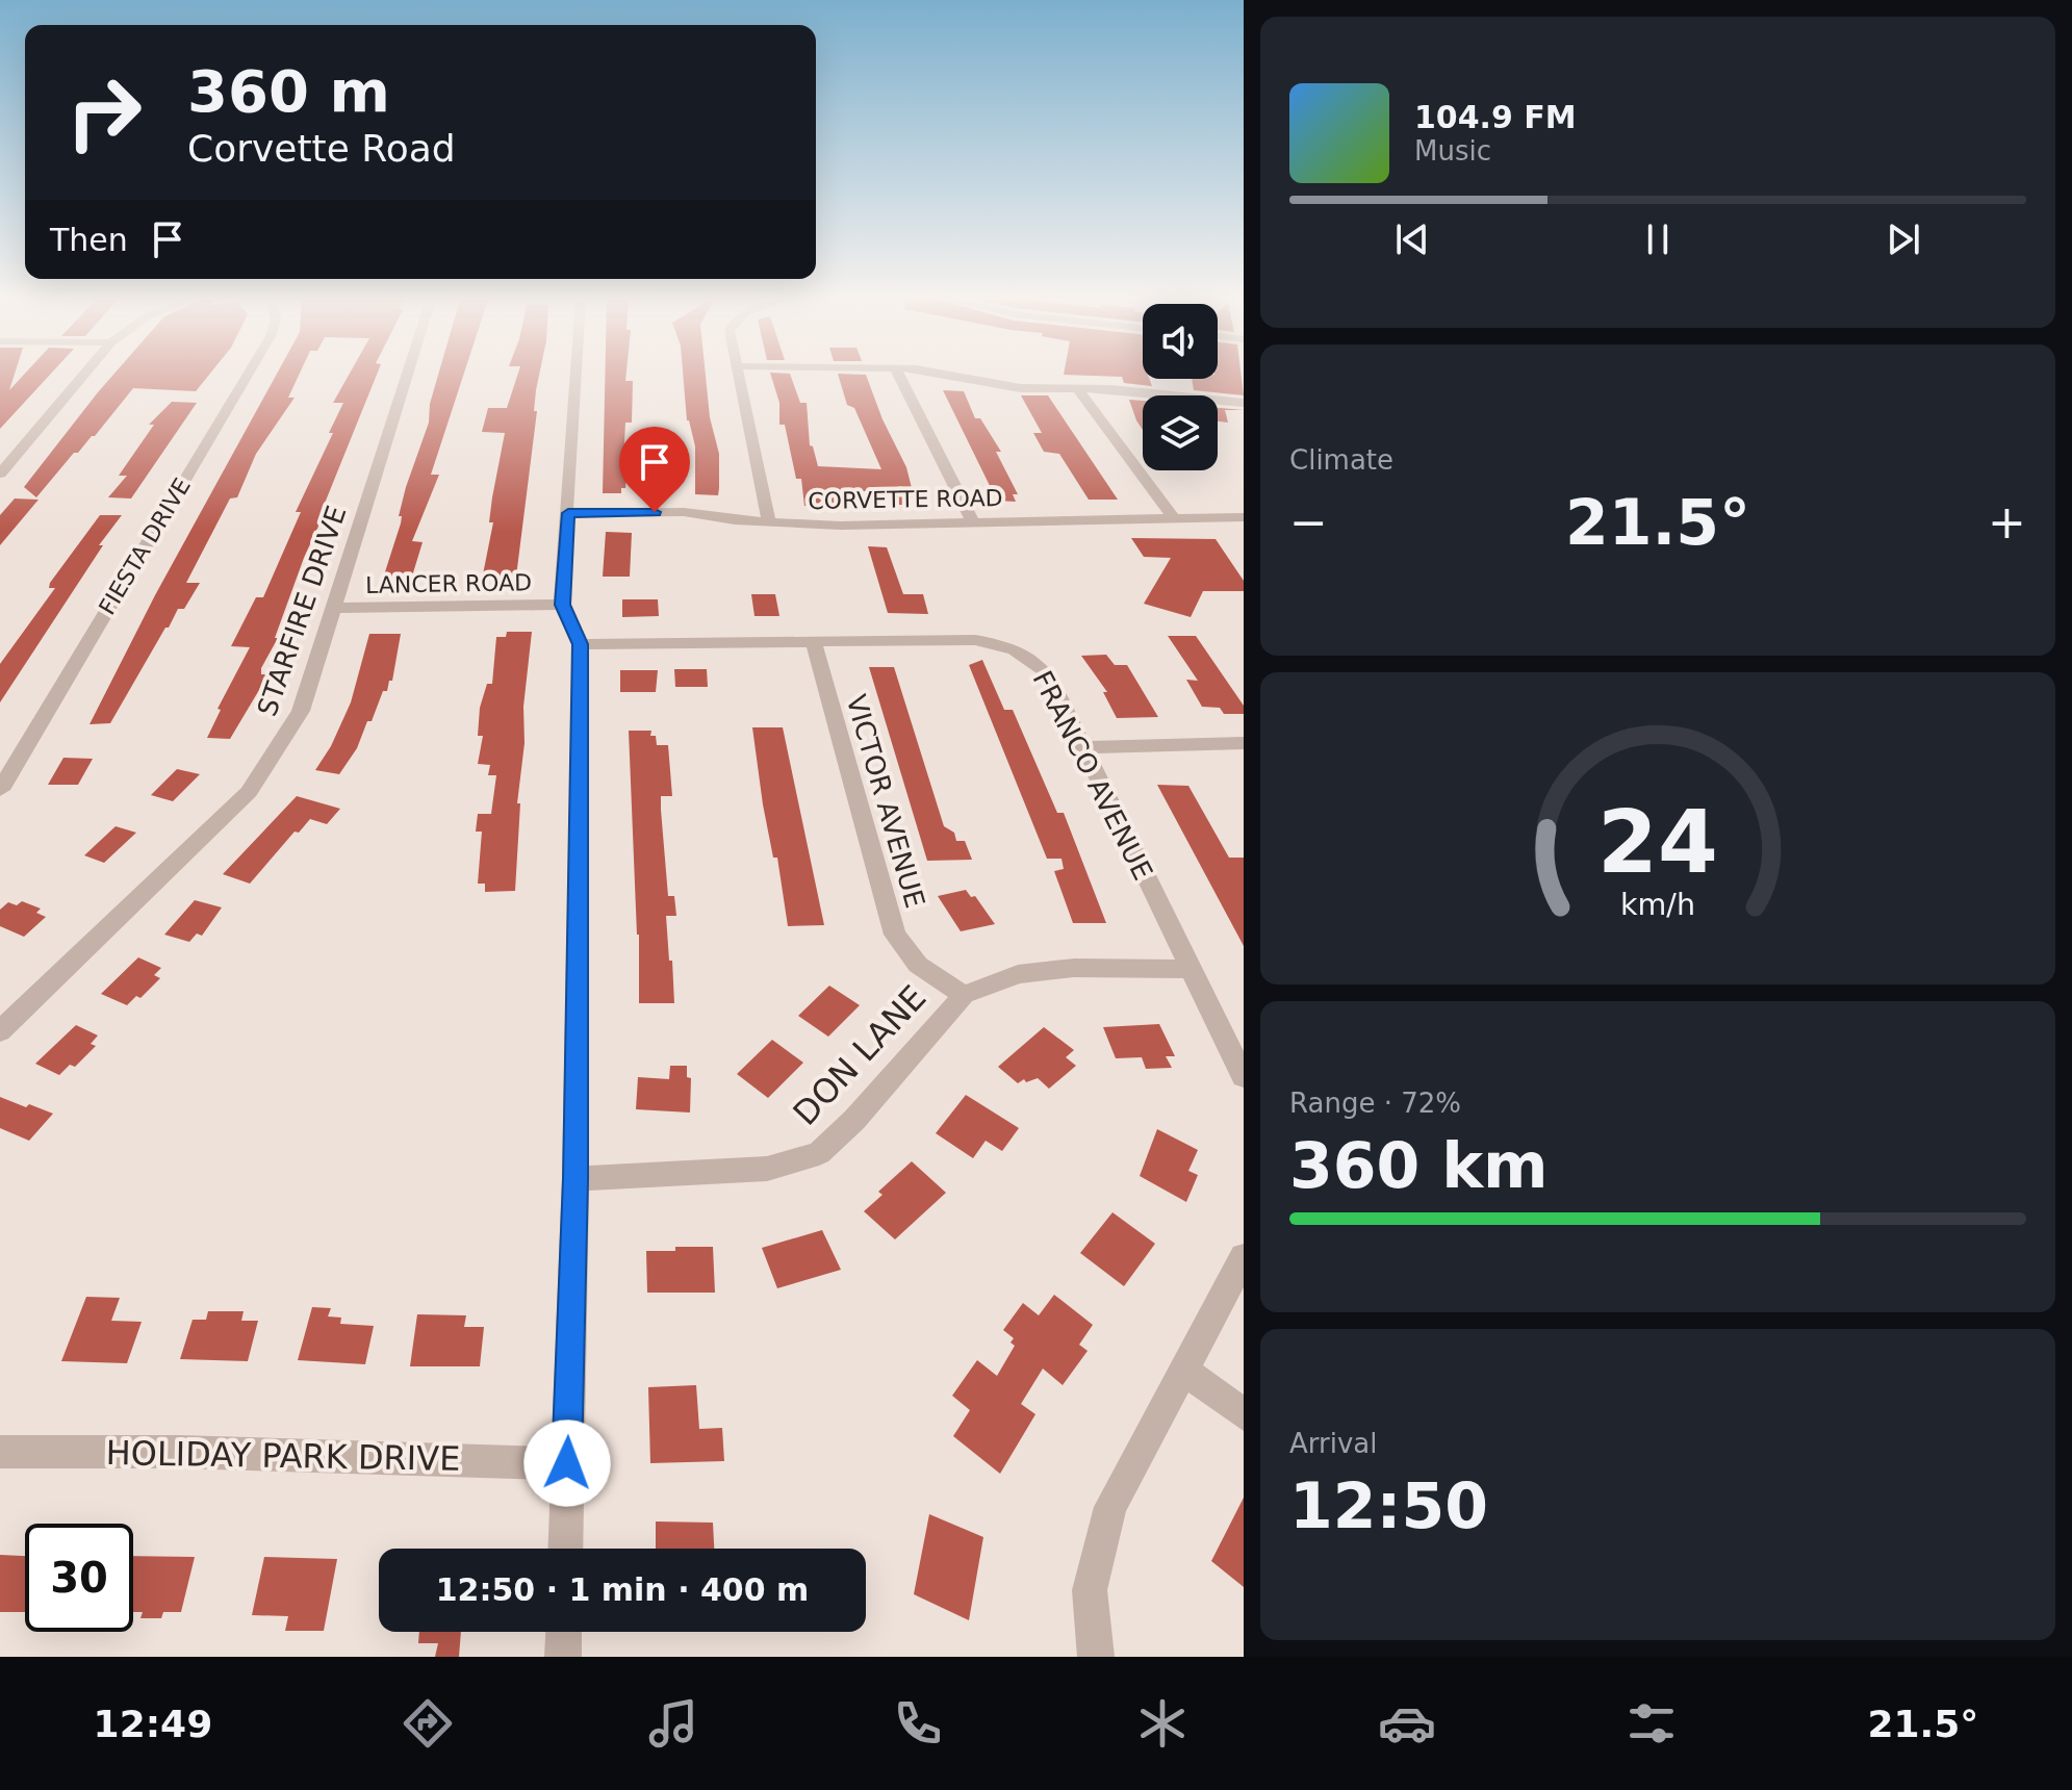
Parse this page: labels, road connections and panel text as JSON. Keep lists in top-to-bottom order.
{
  "streets": {
    "street": [
      "CORVETTE ROAD",
      "FIESTA DRIVE",
      "LANCER ROAD",
      "STARFIRE DRIVE",
      "FRANCO AVENUE",
      "VICTOR AVENUE",
      "DON LANE",
      "HOLIDAY PARK DRIVE"
    ]
  },
  "crossings": [
    ["LANCER ROAD", "STARFIRE DRIVE"],
    ["FRANCO AVENUE", "VICTOR AVENUE"],
    ["FRANCO AVENUE", "DON LANE"],
    ["VICTOR AVENUE", "DON LANE"]
  ],
  "page": {
    "turn": ["360 m", "Corvette Road"],
    "song": ["104.9 FM", "Music"],
    "then": "Then",
    "tile": [
      "Climate",
      ["Range · 72%", "360 km"],
      ["Arrival", "12:50"]
    ],
    "heat": ["−", "21.5°", "+"],
    "limit": "30",
    "trip": "12:50 · 1 min · 400 m",
    "tabs": ["12:49", "21.5°"],
    "gauge": ["24", "km/h"]
  }
}
